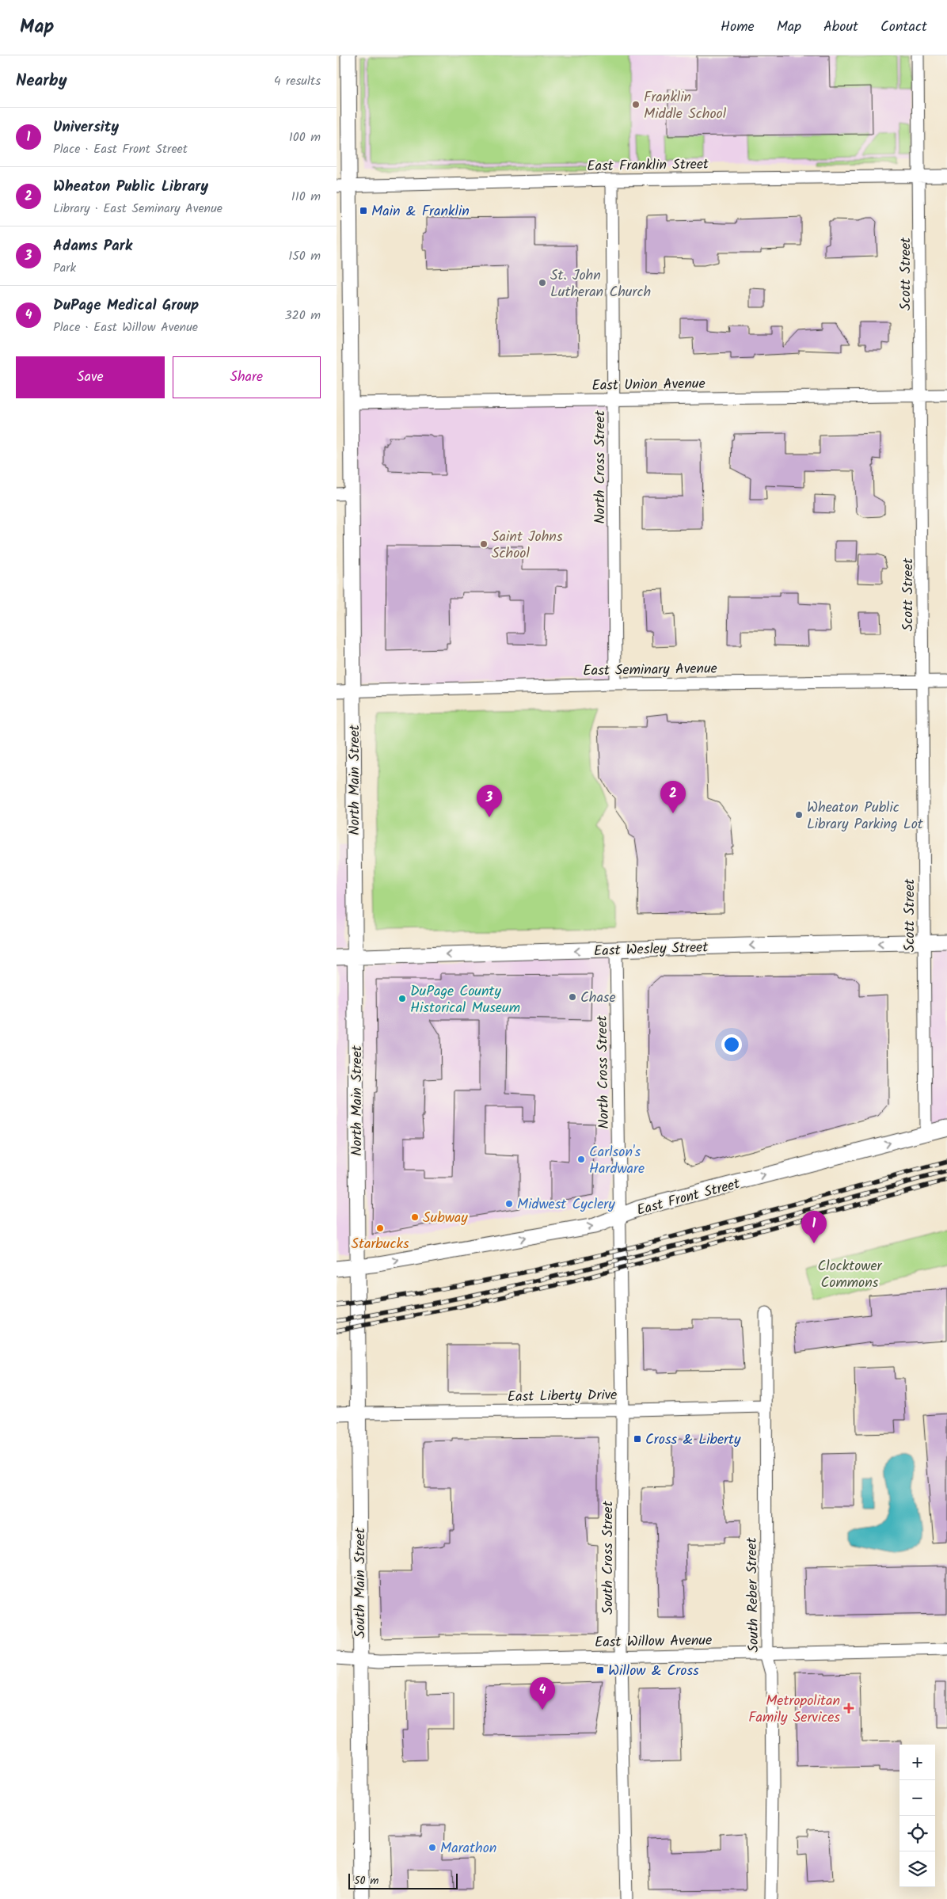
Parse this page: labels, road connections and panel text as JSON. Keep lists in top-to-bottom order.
{
  "streets": {
    "street": [
      "East Franklin Street",
      "Scott Street",
      "East Union Avenue",
      "North Cross Street",
      "East Seminary Avenue",
      "North Main Street",
      "East Wesley Street",
      "East Front Street",
      "East Liberty Drive",
      "South Cross Street",
      "South Main Street",
      "South Reber Street",
      "East Willow Avenue"
    ]
  },
  "crossings": [
    ["East Franklin Street", "Scott Street"],
    ["East Franklin Street", "North Cross Street"],
    ["East Franklin Street", "North Main Street"],
    ["Scott Street", "East Union Avenue"],
    ["Scott Street", "East Seminary Avenue"],
    ["Scott Street", "East Wesley Street"],
    ["Scott Street", "East Front Street"],
    ["East Union Avenue", "North Cross Street"],
    ["East Union Avenue", "North Main Street"],
    ["North Cross Street", "East Seminary Avenue"],
    ["North Cross Street", "East Wesley Street"],
    ["North Cross Street", "East Front Street"],
    ["North Cross Street", "South Cross Street"],
    ["East Seminary Avenue", "North Main Street"],
    ["North Main Street", "East Wesley Street"],
    ["North Main Street", "East Front Street"],
    ["North Main Street", "South Main Street"],
    ["East Front Street", "South Cross Street"],
    ["East Front Street", "South Main Street"],
    ["East Liberty Drive", "South Cross Street"],
    ["East Liberty Drive", "South Main Street"],
    ["East Liberty Drive", "South Reber Street"],
    ["South Cross Street", "East Willow Avenue"],
    ["South Main Street", "East Willow Avenue"],
    ["South Reber Street", "East Willow Avenue"]
  ],
  "one_way": ["East Wesley Street", "East Front Street"],
  "parks": ["Clocktower Commons"],
  "places": {
    "other": [
      "Franklin Middle School",
      "St. John Lutheran Church",
      "Saint Johns School",
      "Wheaton Public Library Parking Lot",
      "Chase",
      "DuPage County Historical Museum",
      "Carlson's Hardware",
      "Midwest Cyclery",
      "Subway",
      "Starbucks",
      "Marathon"
    ],
    "transit": ["Main & Franklin", "Cross & Liberty", "Willow & Cross"],
    "health": ["Metropolitan Family Services"]
  },
  "scale_bar": "50 m",
  "page": {
    "header": "Map",
    "nav": [
      "Home",
      "Map",
      "About",
      "Contact"
    ],
    "heading": ["Nearby", "4 results"],
    "list": [
      {
        "mark": "1",
        "name": "University",
        "note": "Place · East Front Street",
        "value": "100 m"
      },
      {
        "mark": "2",
        "name": "Wheaton Public Library",
        "note": "Library · East Seminary Avenue",
        "value": "110 m"
      },
      {
        "mark": "3",
        "name": "Adams Park",
        "note": "Park",
        "value": "150 m"
      },
      {
        "mark": "4",
        "name": "DuPage Medical Group",
        "note": "Place · East Willow Avenue",
        "value": "320 m"
      }
    ],
    "buttons": ["Save", "Share"],
    "pins": [
      "2",
      "3",
      "1",
      "4"
    ],
    "map_buttons": ["+", "−"],
    "scale": "50 m"
  }
}
